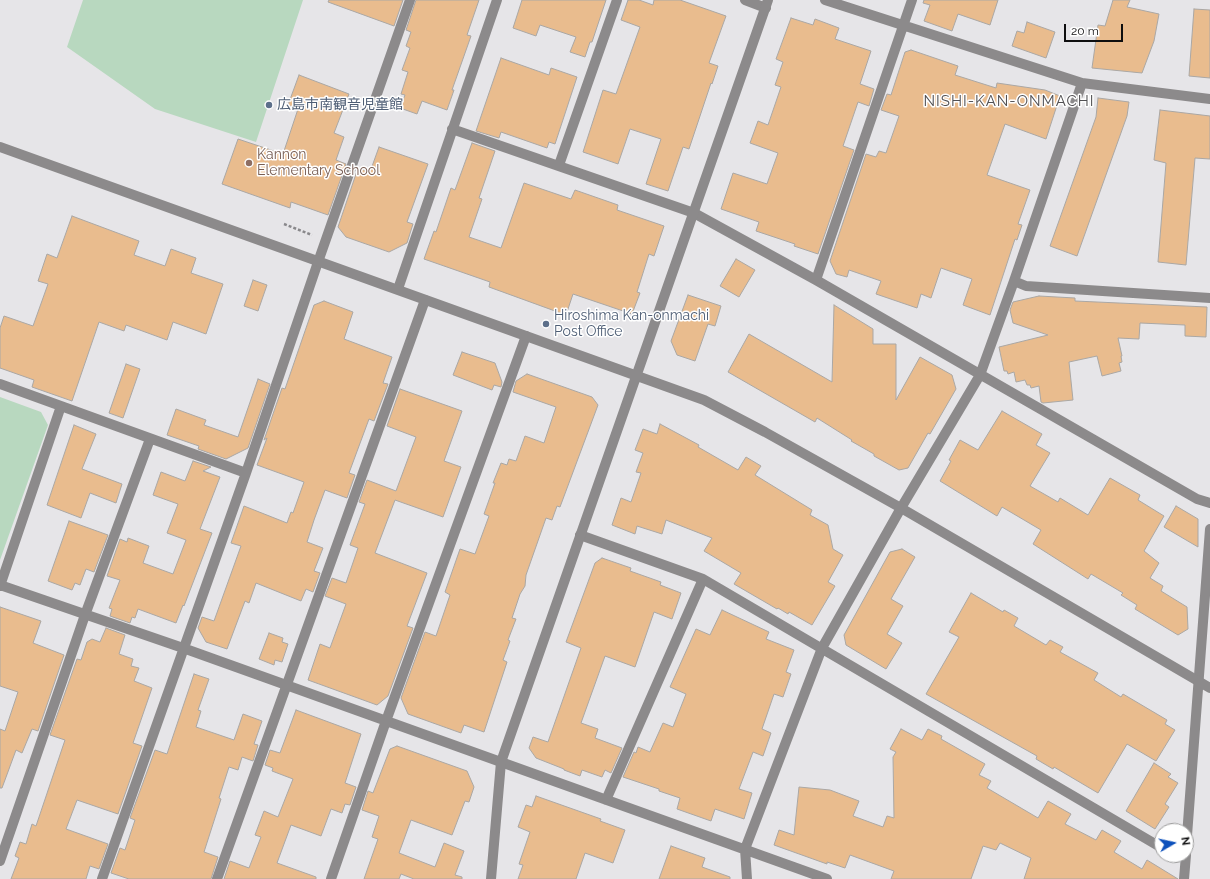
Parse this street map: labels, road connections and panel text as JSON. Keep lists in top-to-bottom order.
{
  "districts": ["NISHI-KAN-ONMACHI"],
  "places": ["広島市南観音児童館", "Kannon Elementary School", "Hiroshima Kan-onmachi Post Office"],
  "scale_bar": "20 m",
  "north": "right"
}
